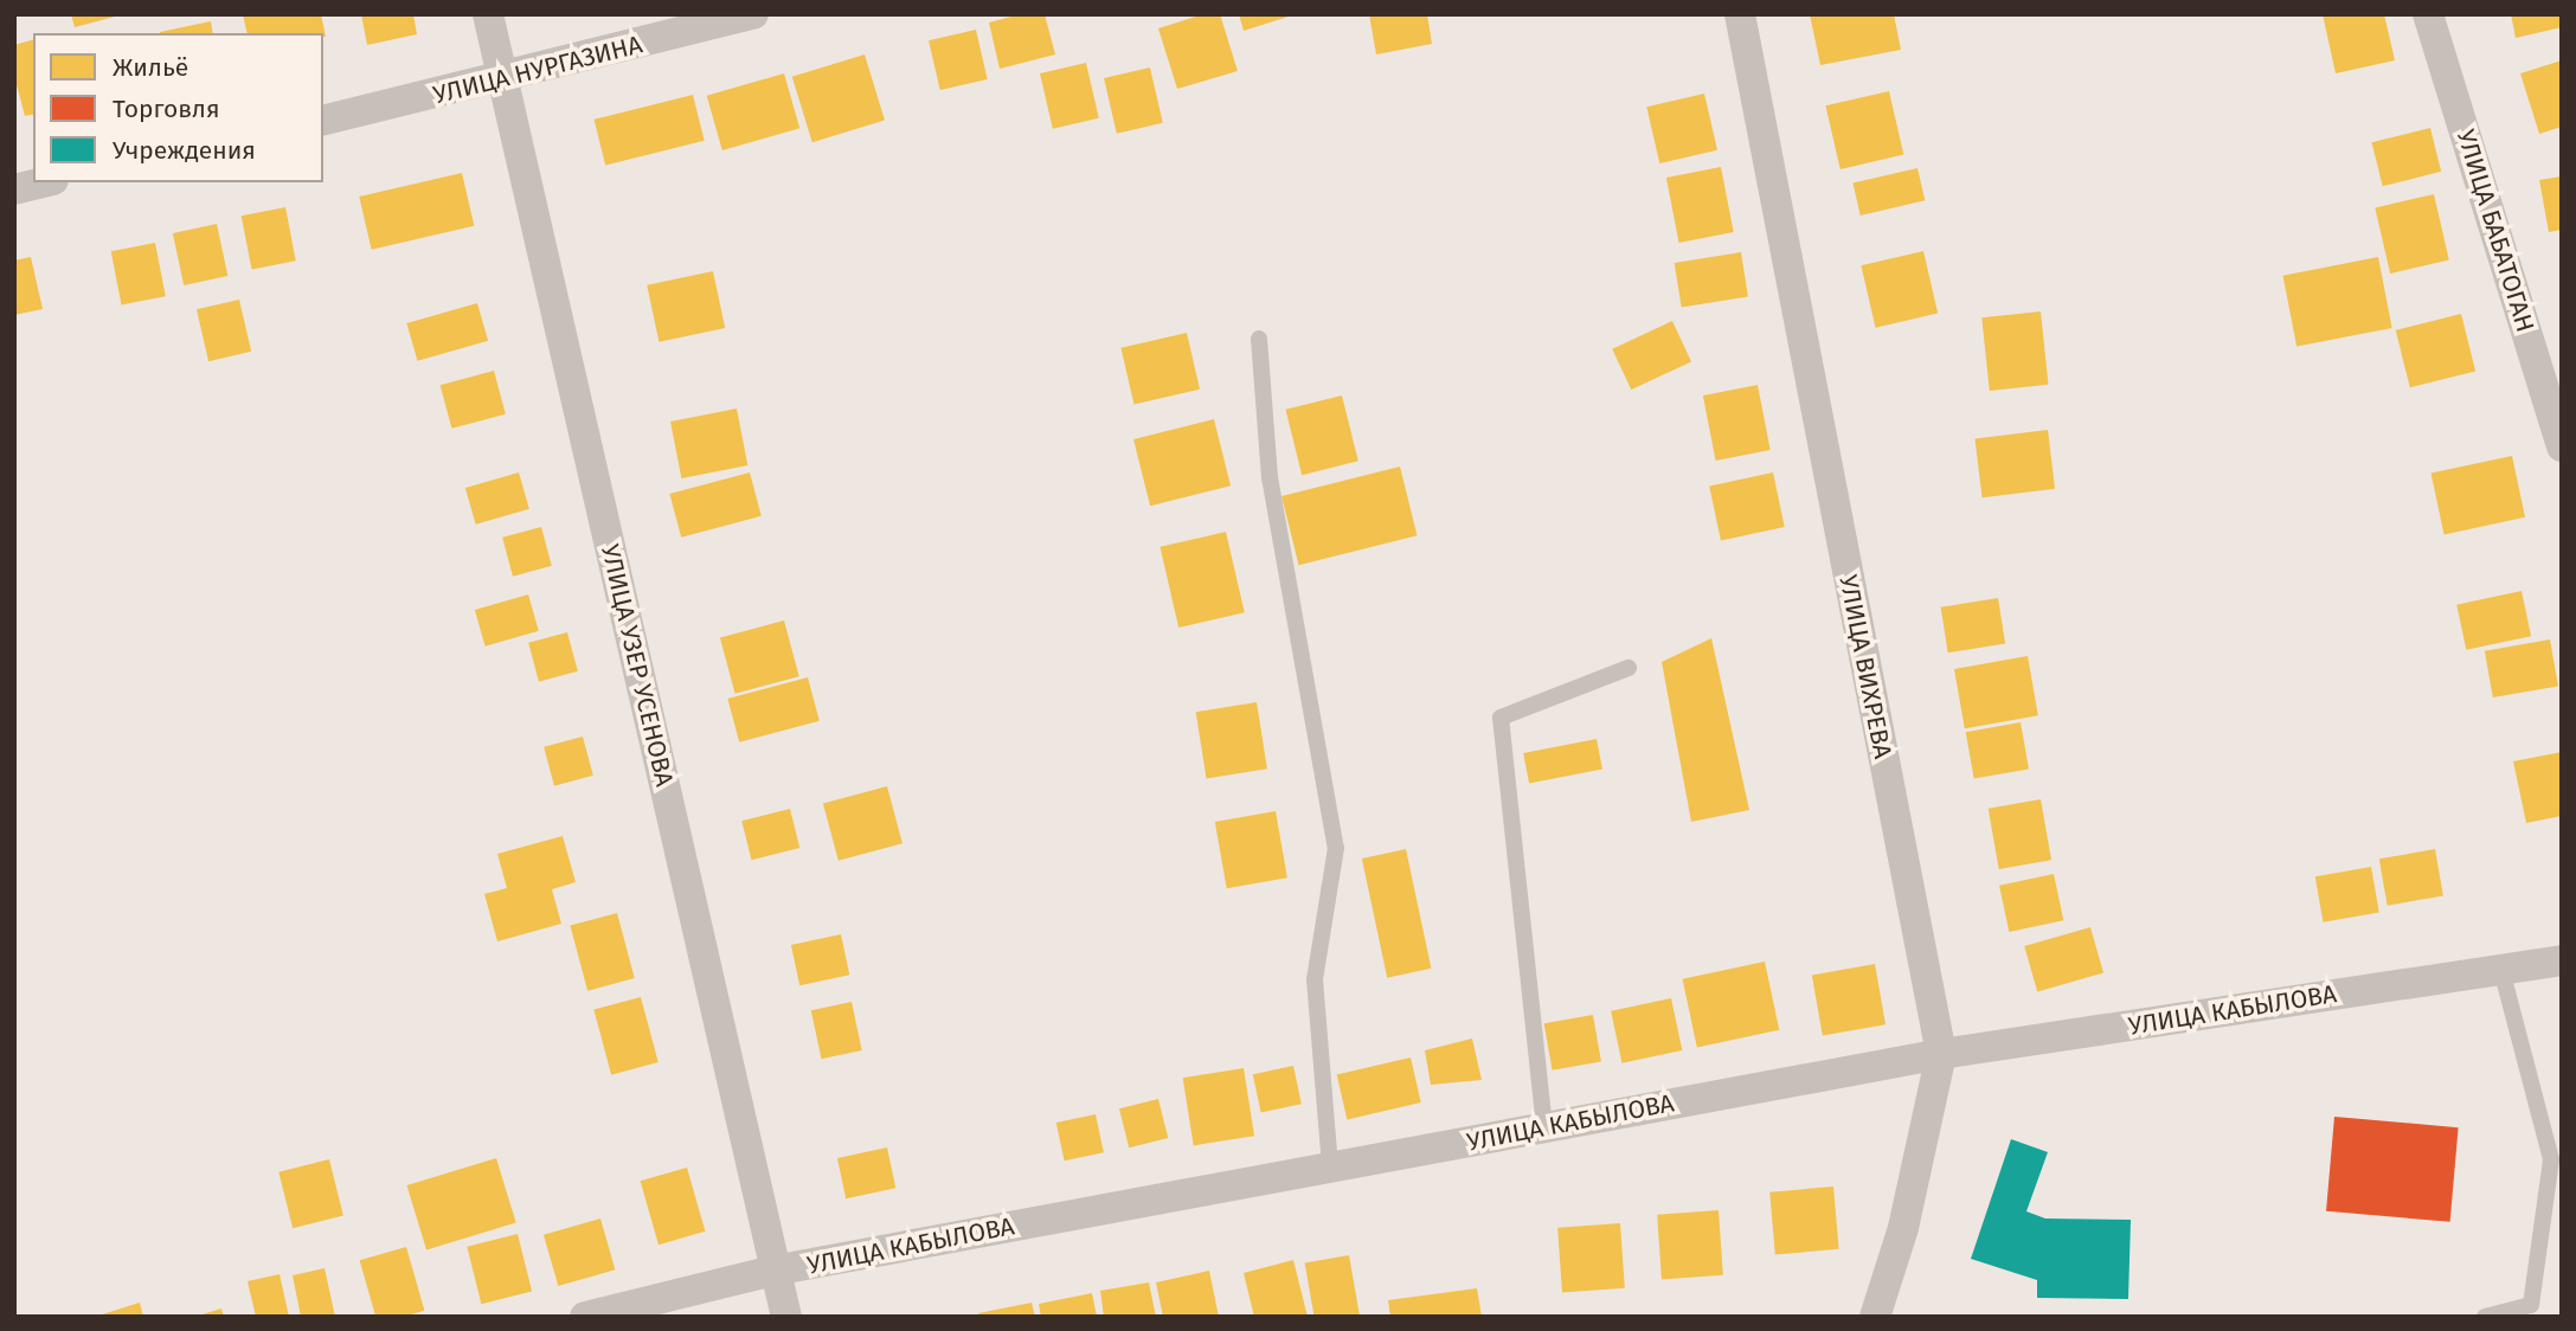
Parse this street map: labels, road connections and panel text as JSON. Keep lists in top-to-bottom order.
{
  "streets": {
    "street": [
      "УЛИЦА НУРГАЗИНА",
      "УЛИЦА БАБАТОГАН",
      "УЛИЦА УЗЕР УСЕНОВА",
      "УЛИЦА ВИХРЕВА",
      "УЛИЦА КАБЫЛОВА"
    ]
  },
  "crossings": [
    ["УЛИЦА НУРГАЗИНА", "УЛИЦА УЗЕР УСЕНОВА"],
    ["УЛИЦА УЗЕР УСЕНОВА", "УЛИЦА КАБЫЛОВА"],
    ["УЛИЦА ВИХРЕВА", "УЛИЦА КАБЫЛОВА"]
  ],
  "legend": ["Жильё", "Торговля", "Учреждения"]
}
